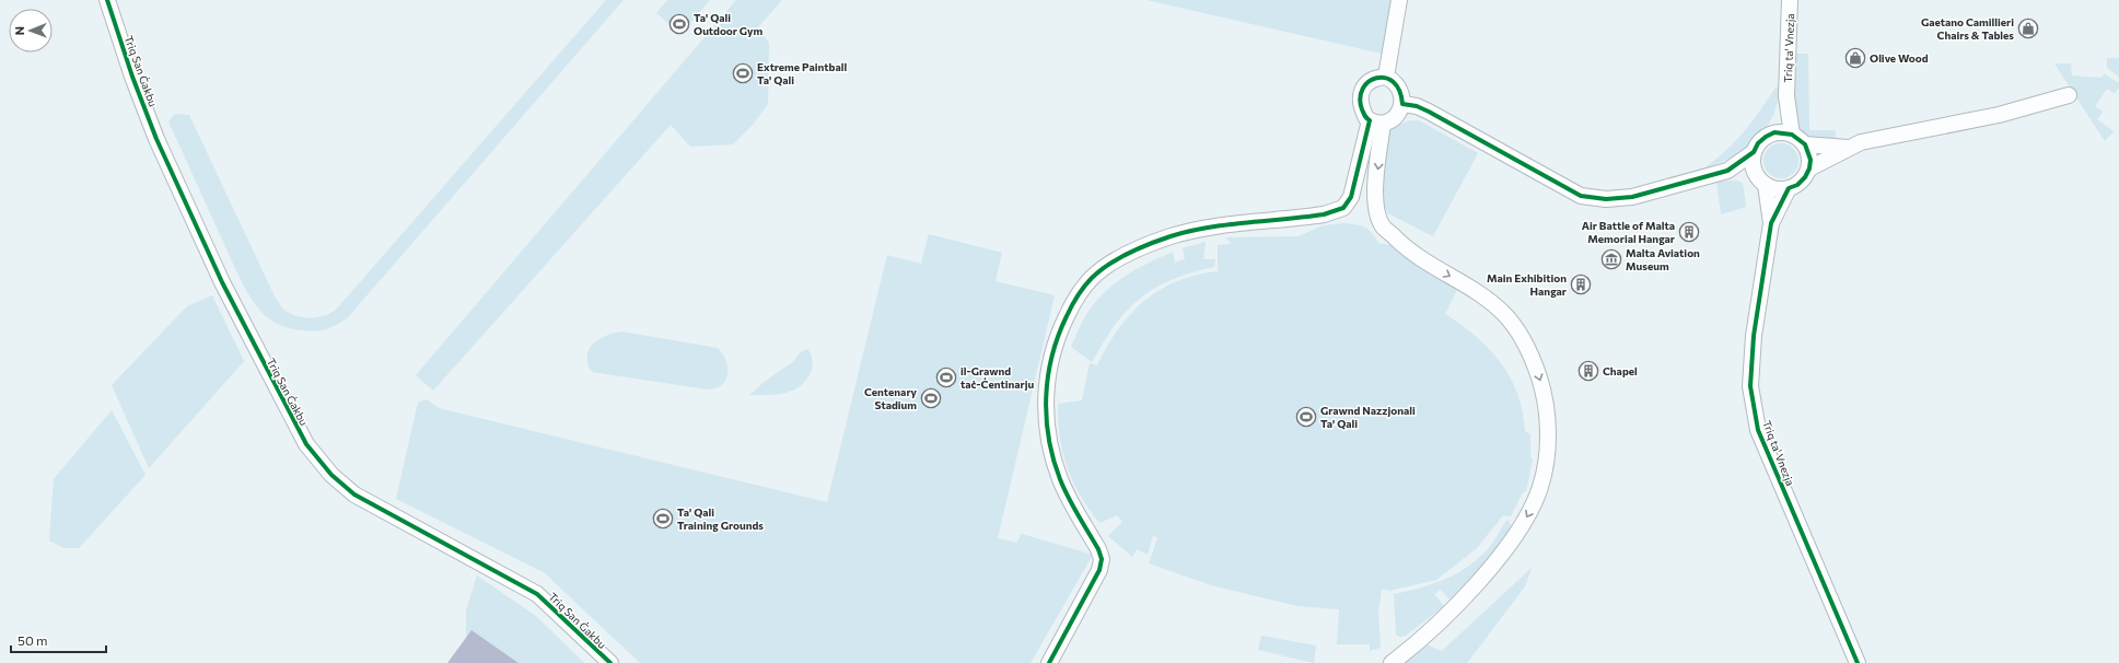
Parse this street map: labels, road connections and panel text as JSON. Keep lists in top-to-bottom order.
{
  "streets": {
    "street": ["Triq ta' Vnezja", "Triq San Ġakbu"]
  },
  "places": {
    "sports": [
      "Ta' Qali Outdoor Gym",
      "Extreme Paintball Ta' Qali",
      "il-Grawnd taċ-Ċentinarju",
      "Centenary Stadium",
      "Grawnd Nazzjonali Ta' Qali",
      "Ta' Qali Training Grounds"
    ],
    "shop": ["Gaetano Camillieri Chairs & Tables", "Olive Wood"],
    "building": ["Air Battle of Malta Memorial Hangar", "Main Exhibition Hangar", "Chapel"],
    "museum": ["Malta Aviation Museum"]
  },
  "scale_bar": "50 m",
  "north": "left"
}
